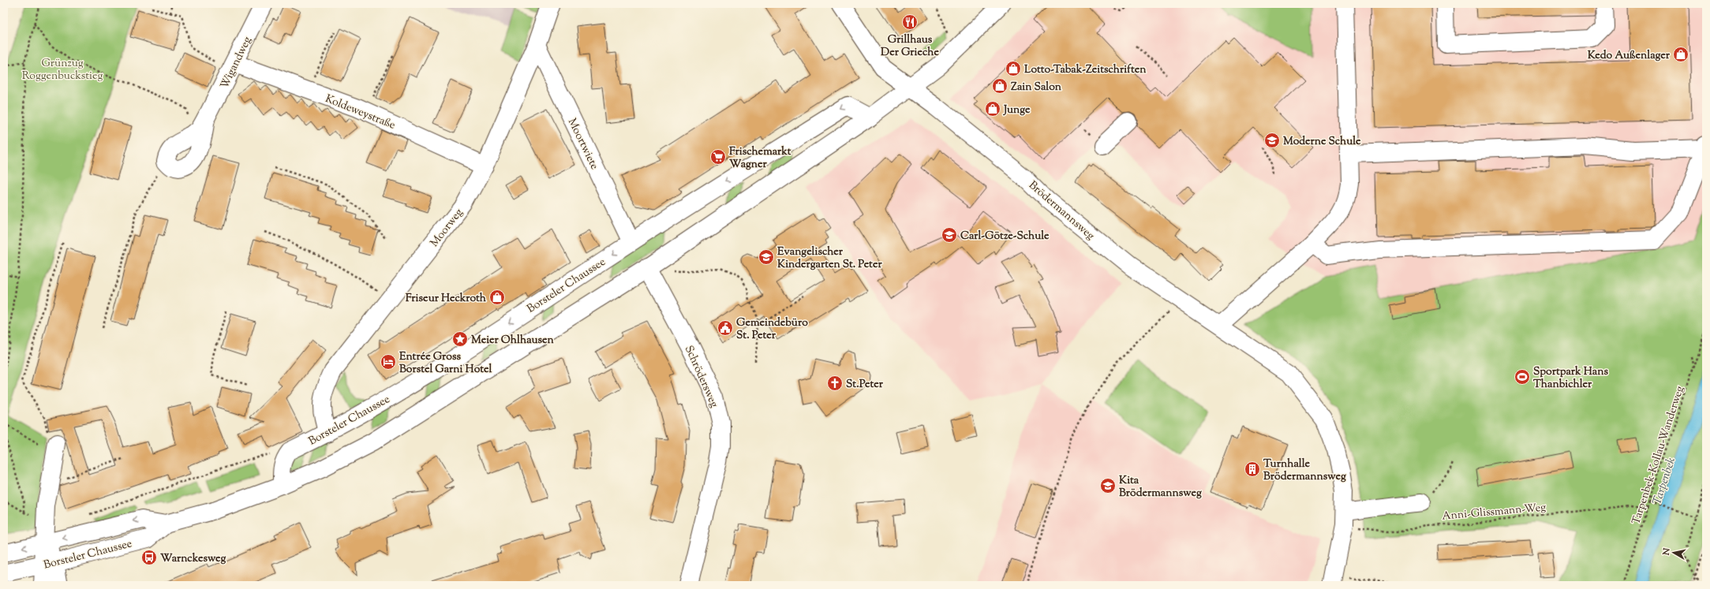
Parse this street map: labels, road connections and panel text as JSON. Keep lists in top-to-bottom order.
{
  "streets": {
    "street": [
      "Wigandweg",
      "Koldeweystraße",
      "Moortwiete",
      "Brödermannsweg",
      "Moorweg",
      "Borsteler Chaussee",
      "Schrödersweg"
    ],
    "path": ["Tarpenbek-Kollau-Wanderweg", "Anni-Glissmann-Weg"]
  },
  "crossings": [
    ["Wigandweg", "Koldeweystraße"],
    ["Koldeweystraße", "Moorweg"],
    ["Moortwiete", "Moorweg"],
    ["Moortwiete", "Borsteler Chaussee"],
    ["Brödermannsweg", "Borsteler Chaussee"],
    ["Brödermannsweg", "Anni-Glissmann-Weg"],
    ["Moorweg", "Borsteler Chaussee"],
    ["Borsteler Chaussee", "Schrödersweg"],
    ["Tarpenbek-Kollau-Wanderweg", "Anni-Glissmann-Weg"]
  ],
  "water": ["Tarpenbek"],
  "parks": ["Grünzug Roggenbuckstieg"],
  "places": {
    "restaurant": ["Grillhaus Der Grieche"],
    "shop": [
      "Kedo Außenlager",
      "Lotto-Tabak-Zeitschriften",
      "Zain Salon",
      "Junge",
      "Friseur Heckroth"
    ],
    "school or university": [
      "Moderne Schule",
      "Carl-Götze-Schule",
      "Evangelischer Kindergarten St. Peter",
      "Kita Brödermannsweg"
    ],
    "supermarket": ["Frischemarkt Wagner"],
    "public building": ["Gemeindebüro St. Peter"],
    "place": ["Meier Ohlhausen"],
    "hotel": ["Entrée Gross Borstel Garni Hotel"],
    "sports": ["Sportpark Hans Thanbichler"],
    "church": ["St.Peter"],
    "building": ["Turnhalle Brödermannsweg"],
    "bus stop": ["Warnckesweg"]
  },
  "north": "left"
}
